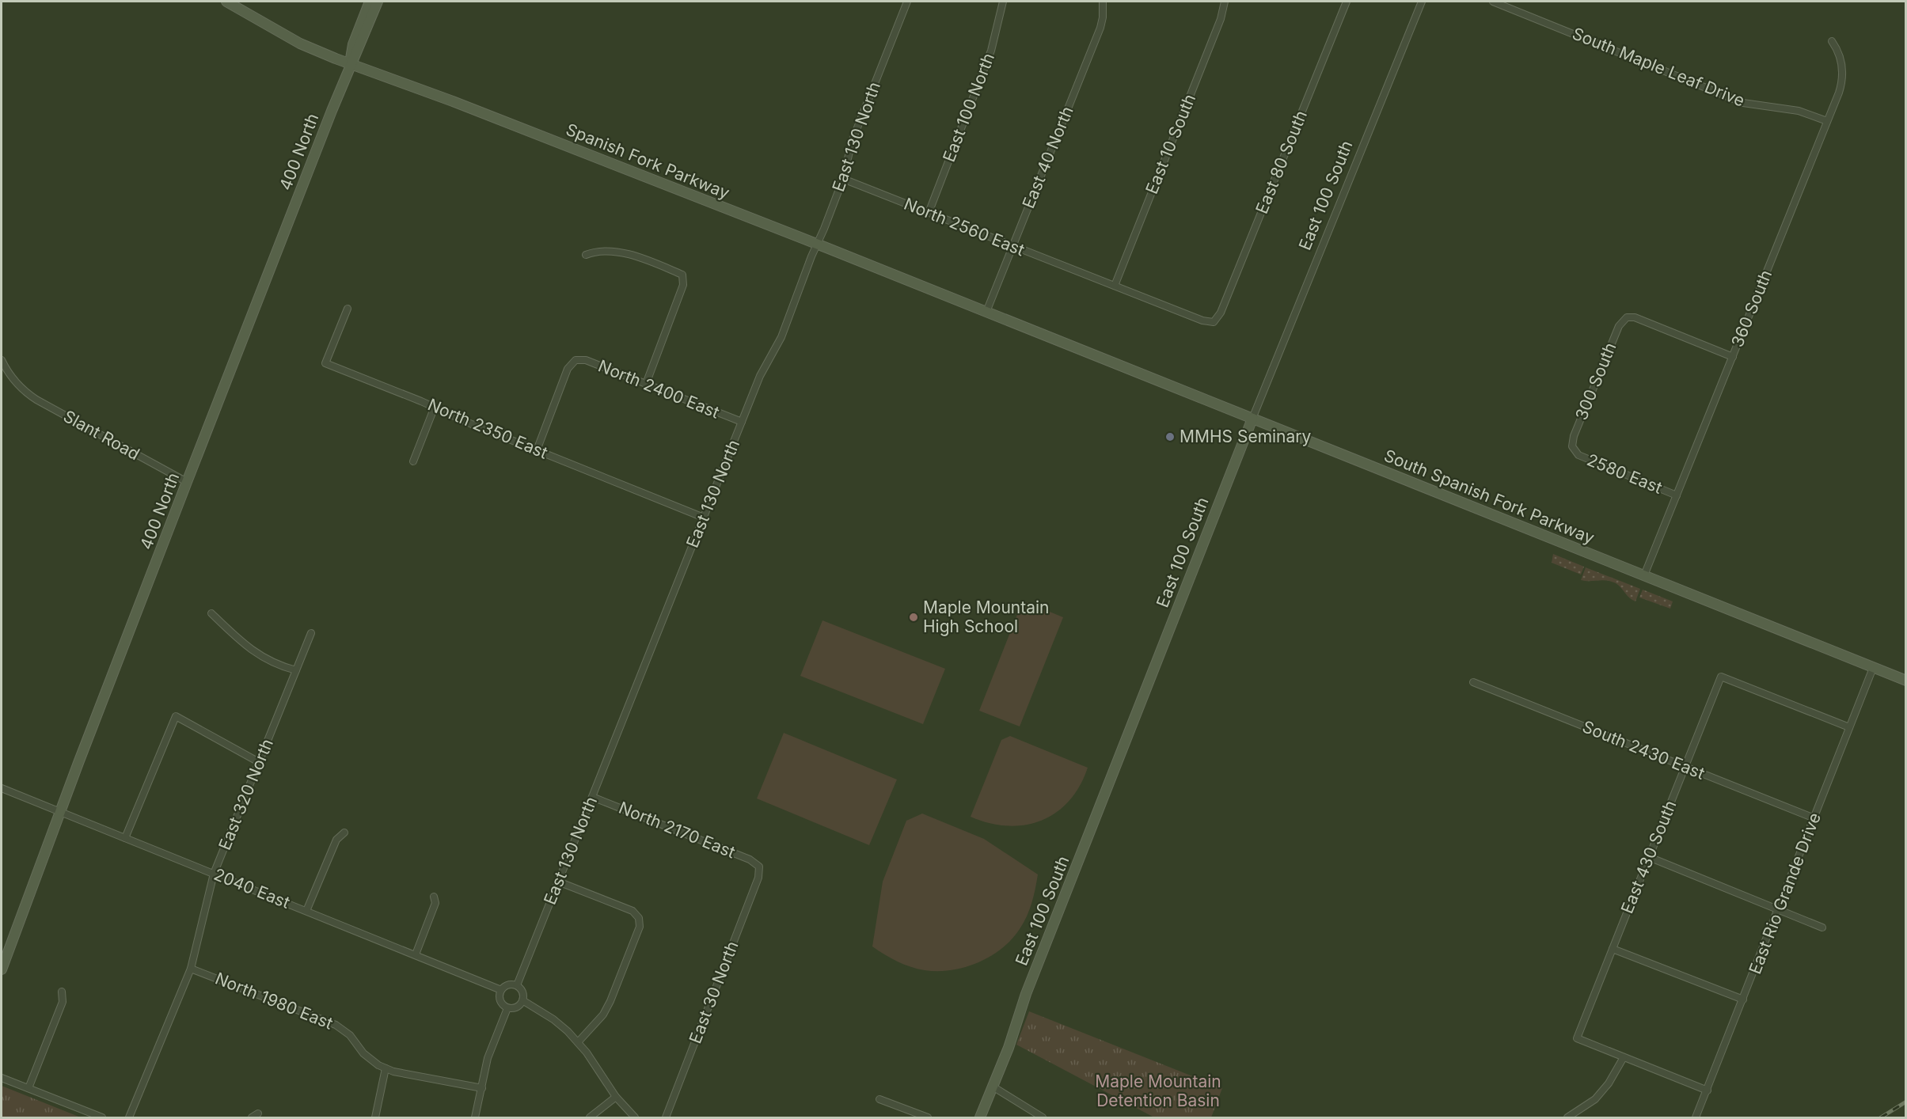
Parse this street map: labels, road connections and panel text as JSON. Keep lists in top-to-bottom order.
{
  "streets": {
    "street": [
      "South Maple Leaf Drive",
      "East 100 North",
      "East 130 North",
      "East 10 South",
      "400 North",
      "East 40 North",
      "Spanish Fork Parkway",
      "East 80 South",
      "East 100 South",
      "North 2560 East",
      "360 South",
      "300 South",
      "North 2400 East",
      "North 2350 East",
      "Slant Road",
      "2580 East",
      "South Spanish Fork Parkway",
      "South 2430 East",
      "East 320 North",
      "North 2170 East",
      "East 430 South",
      "2040 East",
      "East Rio Grande Drive",
      "East 30 North",
      "North 1980 East"
    ]
  },
  "crossings": [
    ["South Maple Leaf Drive", "360 South"],
    ["East 100 North", "North 2560 East"],
    ["East 130 North", "Spanish Fork Parkway"],
    ["East 130 North", "North 2560 East"],
    ["East 130 North", "North 2400 East"],
    ["East 130 North", "North 2350 East"],
    ["East 130 North", "North 2170 East"],
    ["East 130 North", "2040 East"],
    ["East 10 South", "North 2560 East"],
    ["400 North", "Spanish Fork Parkway"],
    ["400 North", "Slant Road"],
    ["400 North", "2040 East"],
    ["East 40 North", "Spanish Fork Parkway"],
    ["East 40 North", "North 2560 East"],
    ["Spanish Fork Parkway", "South Spanish Fork Parkway"],
    ["East 80 South", "North 2560 East"],
    ["East 100 South", "South Spanish Fork Parkway"],
    ["360 South", "300 South"],
    ["360 South", "2580 East"],
    ["360 South", "South Spanish Fork Parkway"],
    ["300 South", "2580 East"],
    ["North 2400 East", "North 2350 East"],
    ["South Spanish Fork Parkway", "East Rio Grande Drive"],
    ["South 2430 East", "East 430 South"],
    ["South 2430 East", "East Rio Grande Drive"],
    ["East 320 North", "2040 East"],
    ["East 320 North", "North 1980 East"],
    ["North 2170 East", "East 30 North"],
    ["East 430 South", "East Rio Grande Drive"]
  ],
  "parks": ["Maple Mountain Detention Basin"],
  "places": ["MMHS Seminary", "Maple Mountain High School"]
}
